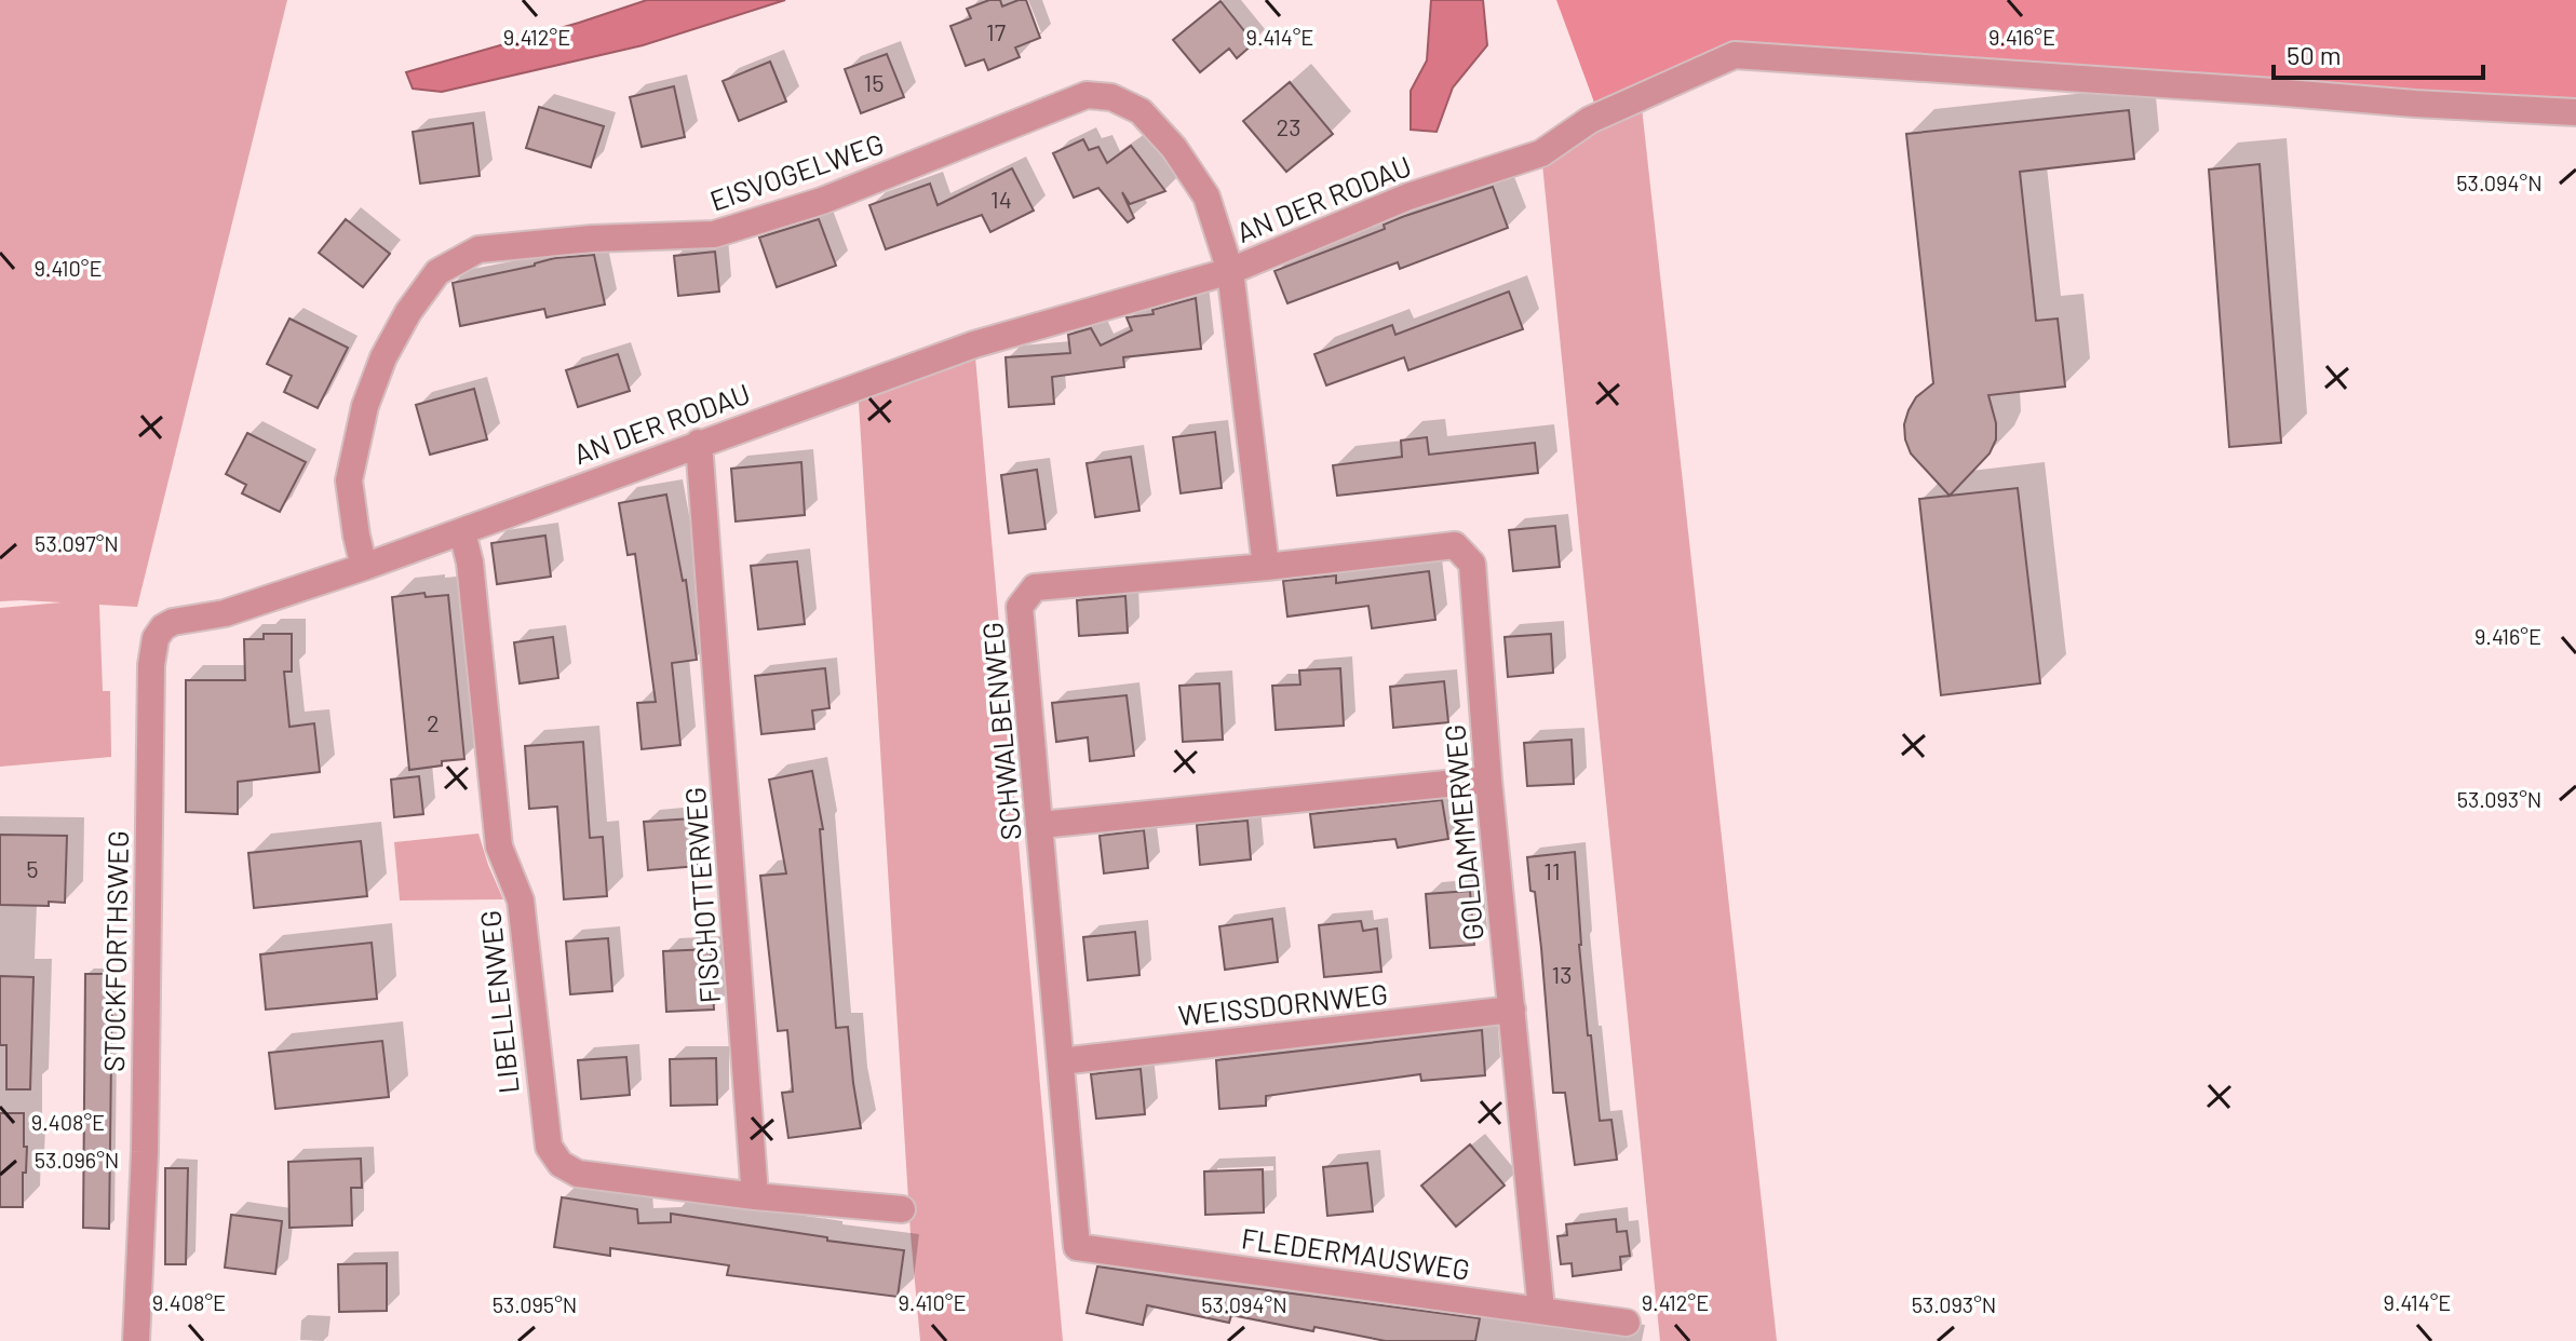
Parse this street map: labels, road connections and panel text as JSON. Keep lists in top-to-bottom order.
{
  "streets": {
    "street": [
      "EISVOGELWEG",
      "AN DER RODAU",
      "SCHWALBENWEG",
      "GOLDAMMERWEG",
      "FISCHOTTERWEG",
      "STOCKFORTHSWEG",
      "LIBELLENWEG",
      "WEISSDORNWEG",
      "FLEDERMAUSWEG"
    ]
  },
  "crossings": [
    ["EISVOGELWEG", "AN DER RODAU"],
    ["AN DER RODAU", "FISCHOTTERWEG"],
    ["AN DER RODAU", "STOCKFORTHSWEG"],
    ["AN DER RODAU", "LIBELLENWEG"],
    ["SCHWALBENWEG", "GOLDAMMERWEG"],
    ["SCHWALBENWEG", "WEISSDORNWEG"],
    ["SCHWALBENWEG", "FLEDERMAUSWEG"],
    ["GOLDAMMERWEG", "WEISSDORNWEG"],
    ["GOLDAMMERWEG", "FLEDERMAUSWEG"],
    ["FISCHOTTERWEG", "LIBELLENWEG"]
  ],
  "house_numbers": [
    "17",
    "15",
    "23",
    "14",
    "2",
    "5",
    "11",
    "13"
  ],
  "scale_bar": "50 m",
  "coordinates": [
    "9.412°E",
    "9.414°E",
    "9.416°E",
    "53.094°N",
    "9.410°E",
    "53.097°N",
    "53.093°N",
    "9.408°E",
    "53.096°N",
    "53.095°N"
  ]
}
